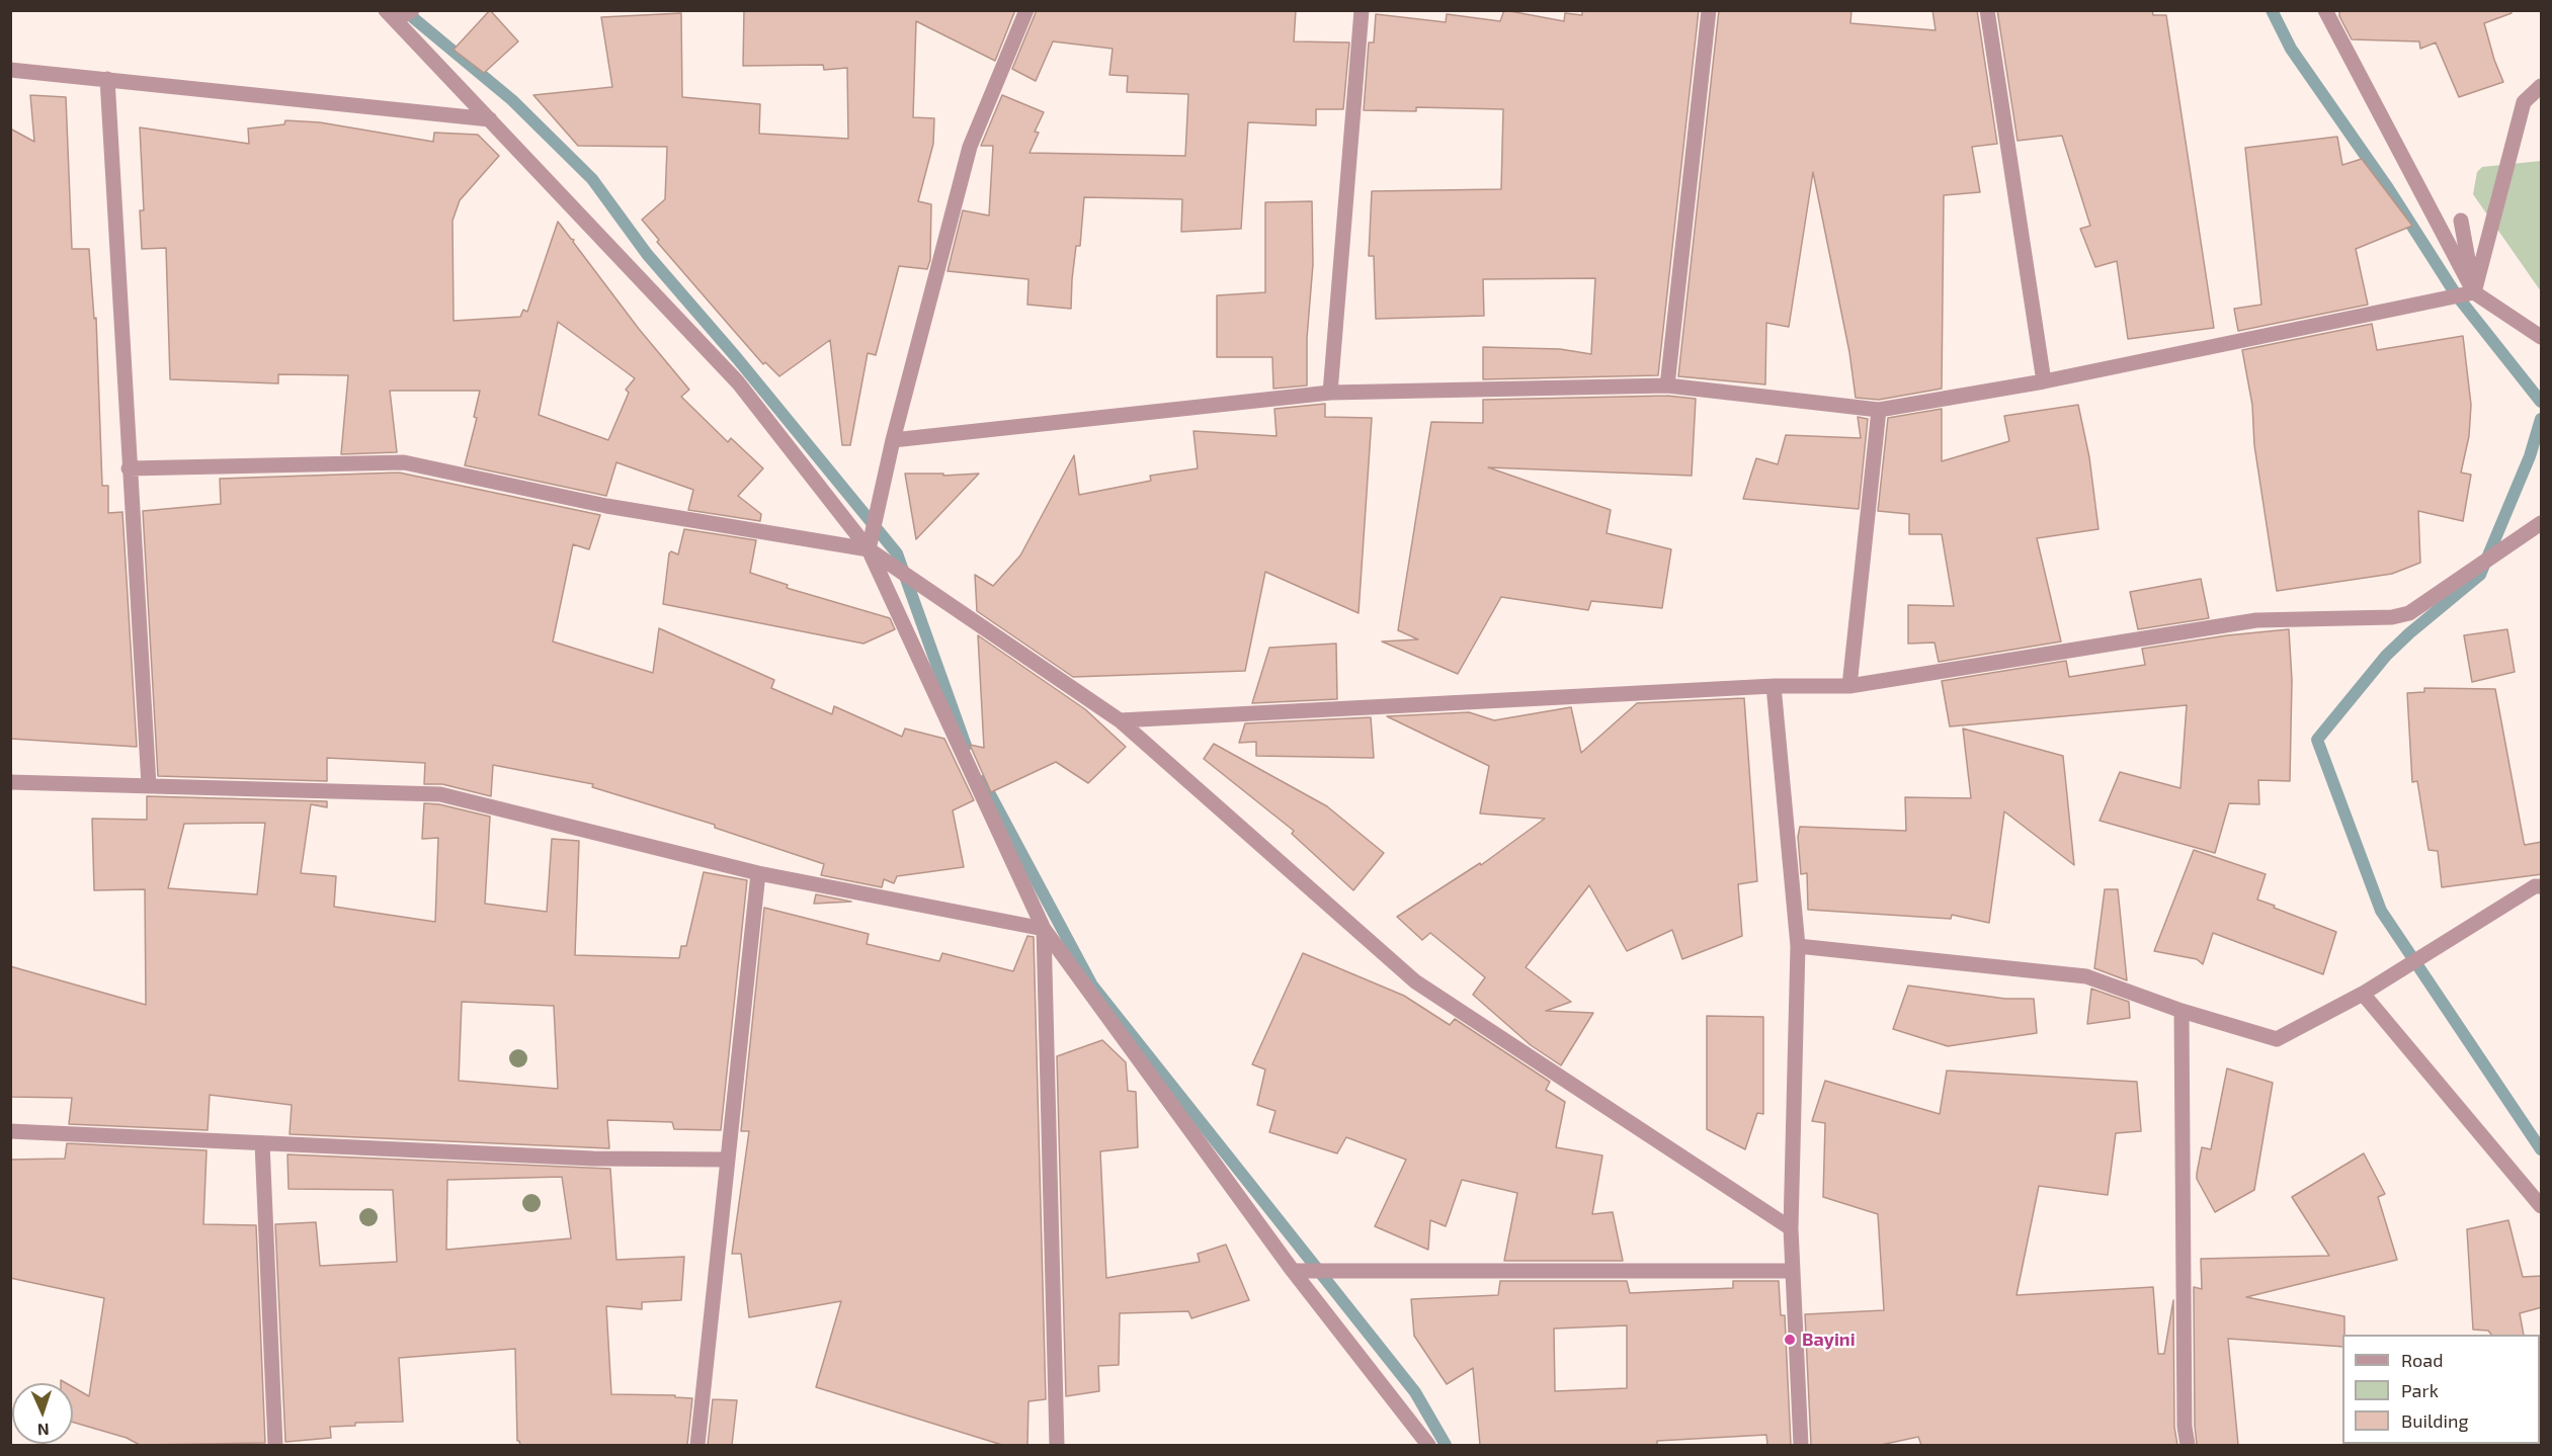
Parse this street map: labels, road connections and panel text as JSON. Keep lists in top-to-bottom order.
{
  "places": ["Bayini"],
  "legend": ["Road", "Park", "Building"],
  "north": "bottom"
}
